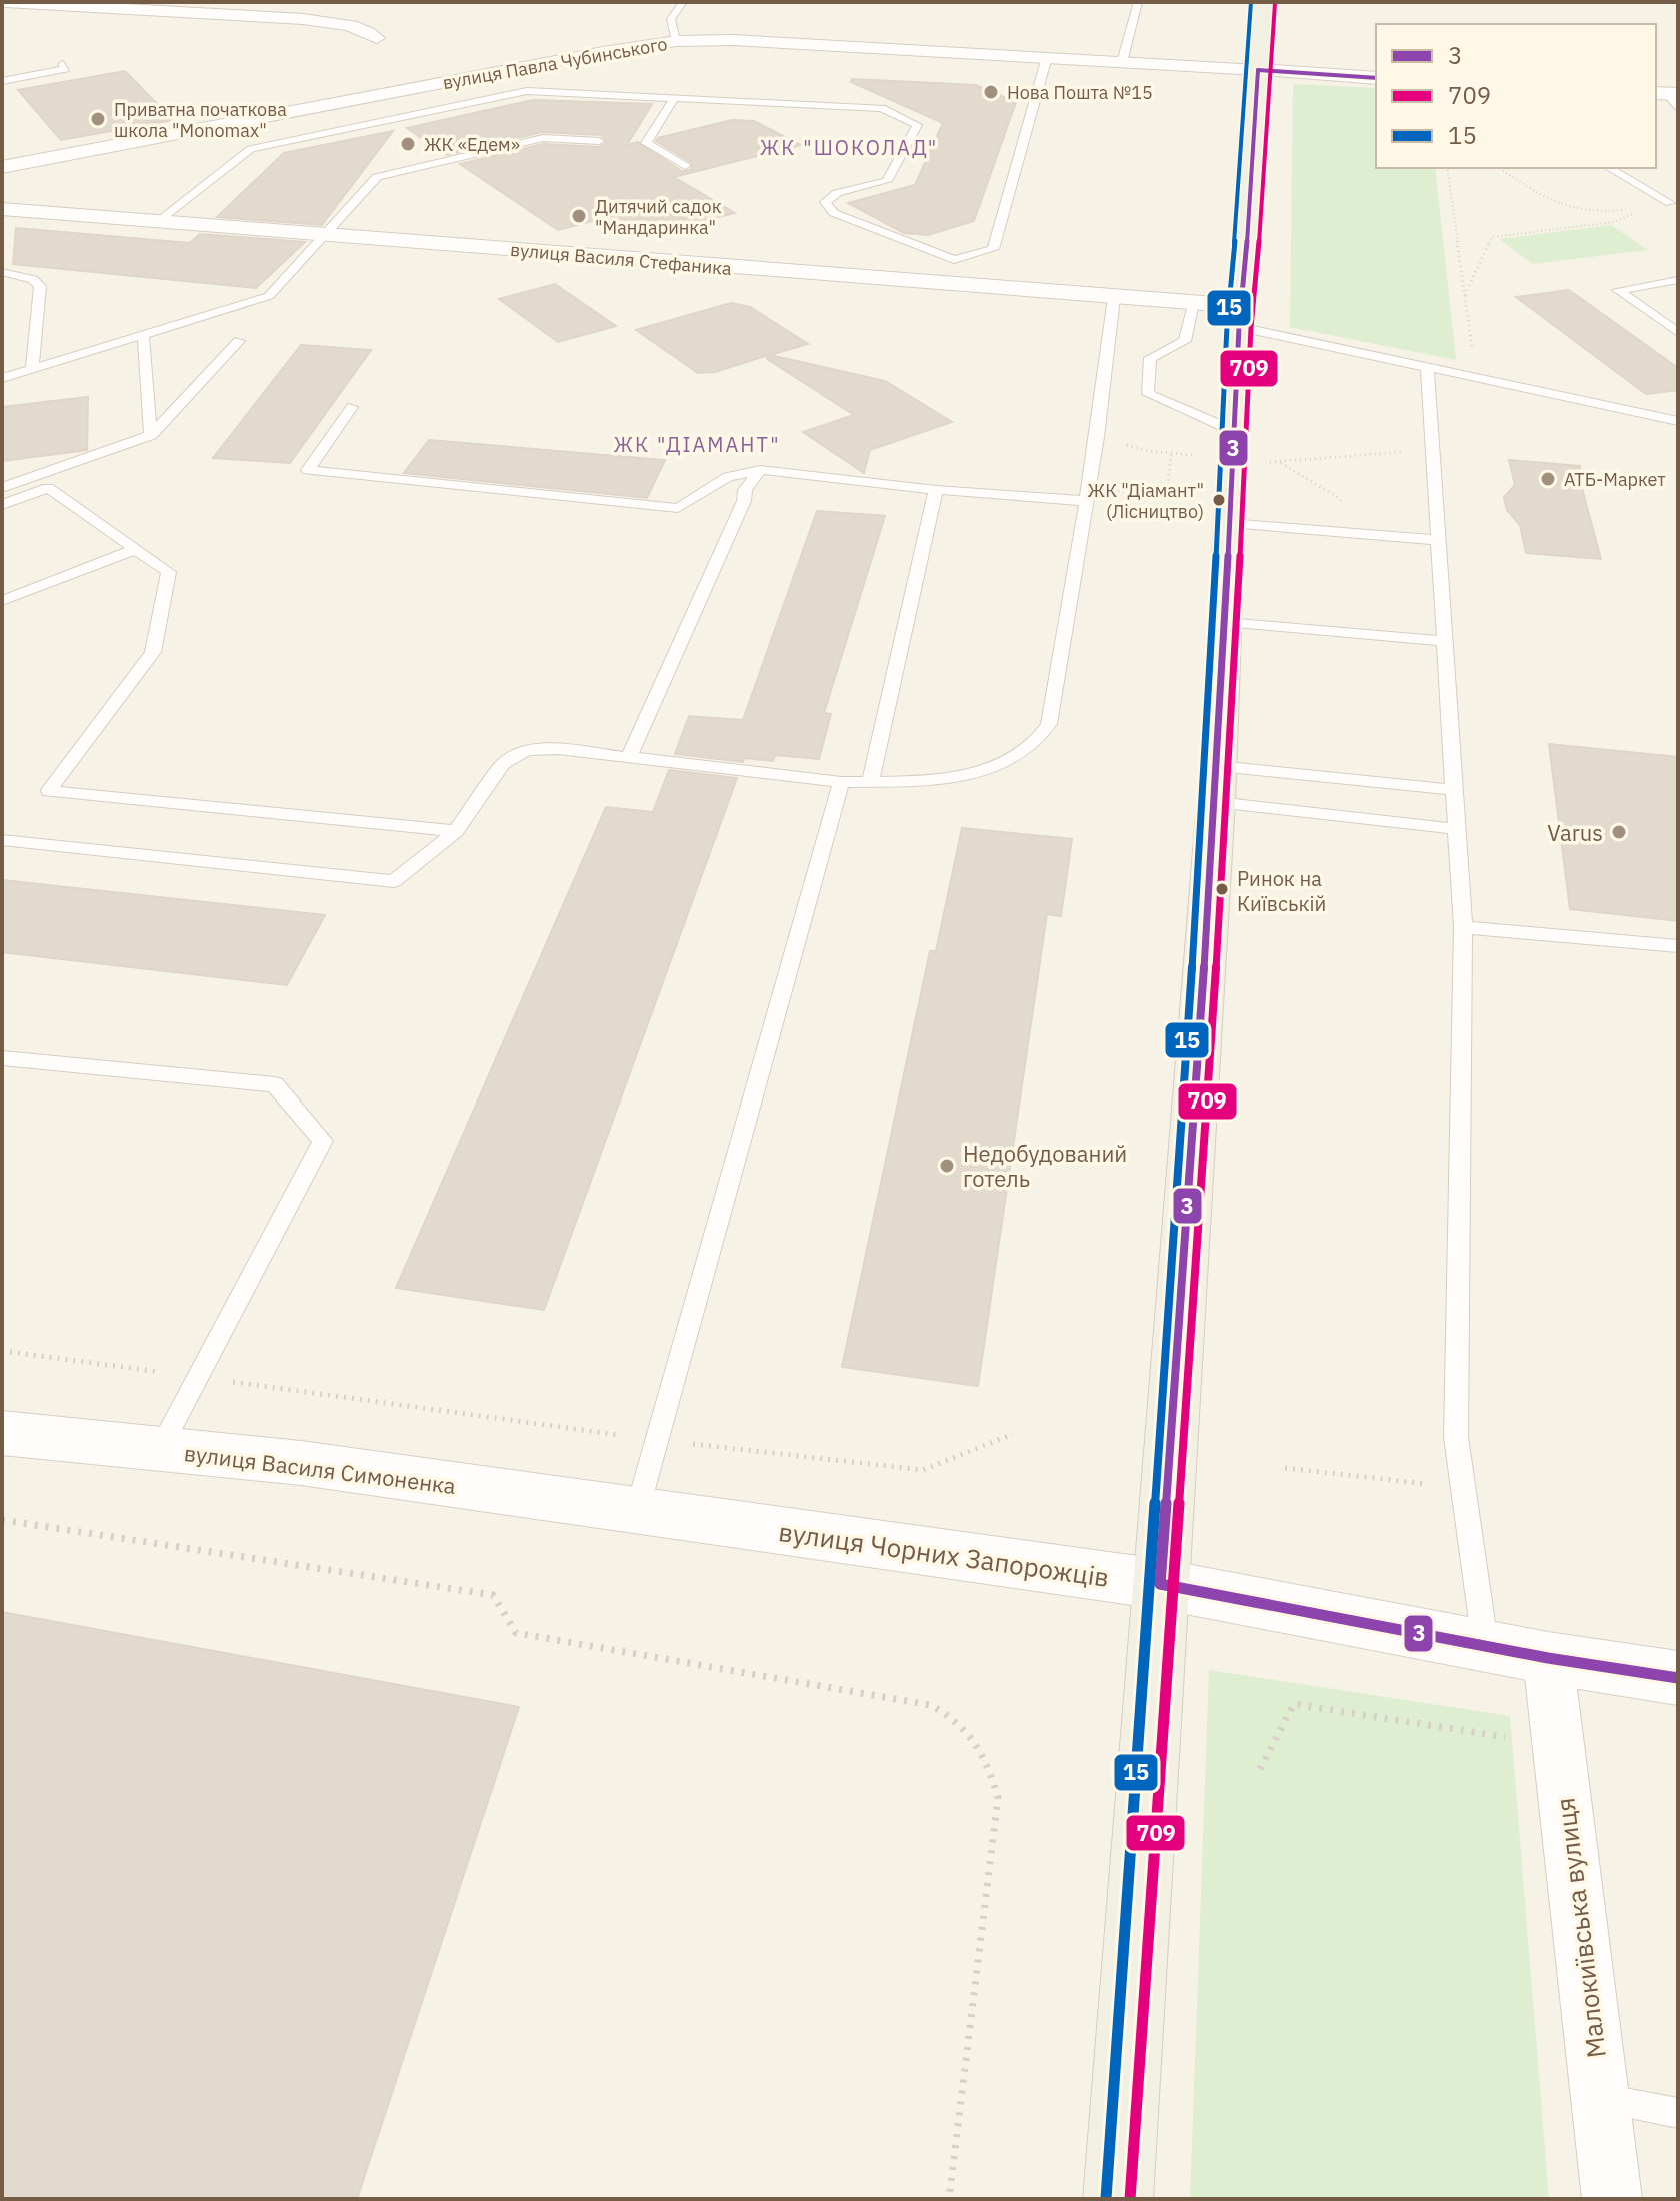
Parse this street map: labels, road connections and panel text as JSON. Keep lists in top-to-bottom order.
{
  "streets": {
    "street": [
      "вулиця Павла Чубинського",
      "вулиця Василя Стефаника",
      "вулиця Василя Симоненка",
      "вулиця Чорних Запорожців",
      "Малокиївська вулиця"
    ]
  },
  "crossings": [
    ["вулиця Василя Симоненка", "вулиця Чорних Запорожців"],
    ["вулиця Чорних Запорожців", "Малокиївська вулиця"]
  ],
  "districts": ["ЖК \"ШОКОЛАД\"", "ЖК \"ДІАМАНТ\""],
  "places": [
    "Нова Пошта №15",
    "Приватна початкова школа \"Monomax\"",
    "ЖК «Едем»",
    "Дитячий садок \"Мандаринка\"",
    "АТБ-Маркет",
    "ЖК \"Діамант\" (Лісництво)",
    "Varus",
    "Ринок на Київській",
    "Недобудований готель"
  ],
  "lines": ["transit line 15", "transit line 709", "transit line 3"],
  "legend": ["3", "709", "15"]
}
